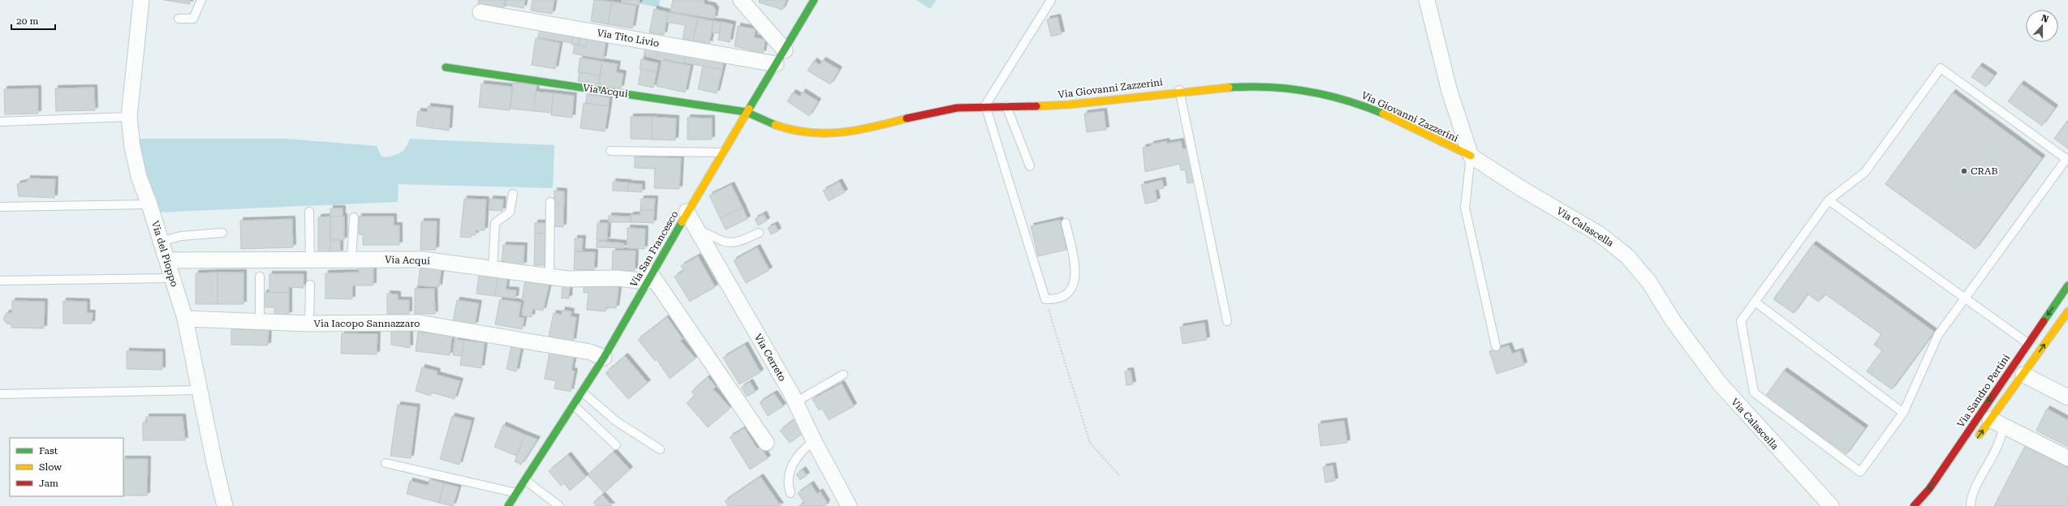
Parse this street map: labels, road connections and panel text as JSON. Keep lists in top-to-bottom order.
{
  "streets": {
    "street": [
      "Via Tito Livio",
      "Via Giovanni Zazzerini",
      "Via Acqui",
      "Via Calascella",
      "Via San Francesco",
      "Via del Pioppo",
      "Via Iacopo Sannazzaro",
      "Via Cerreto",
      "Via Sandro Pertini"
    ]
  },
  "crossings": [
    ["Via Tito Livio", "Via San Francesco"],
    ["Via Giovanni Zazzerini", "Via Acqui"],
    ["Via Giovanni Zazzerini", "Via Calascella"],
    ["Via Giovanni Zazzerini", "Via San Francesco"],
    ["Via Acqui", "Via San Francesco"],
    ["Via Acqui", "Via del Pioppo"],
    ["Via San Francesco", "Via Iacopo Sannazzaro"],
    ["Via San Francesco", "Via Cerreto"],
    ["Via del Pioppo", "Via Iacopo Sannazzaro"]
  ],
  "places": ["CRAB"],
  "legend": ["Fast", "Slow", "Jam"],
  "scale_bar": "20 m",
  "north": "top"
}
